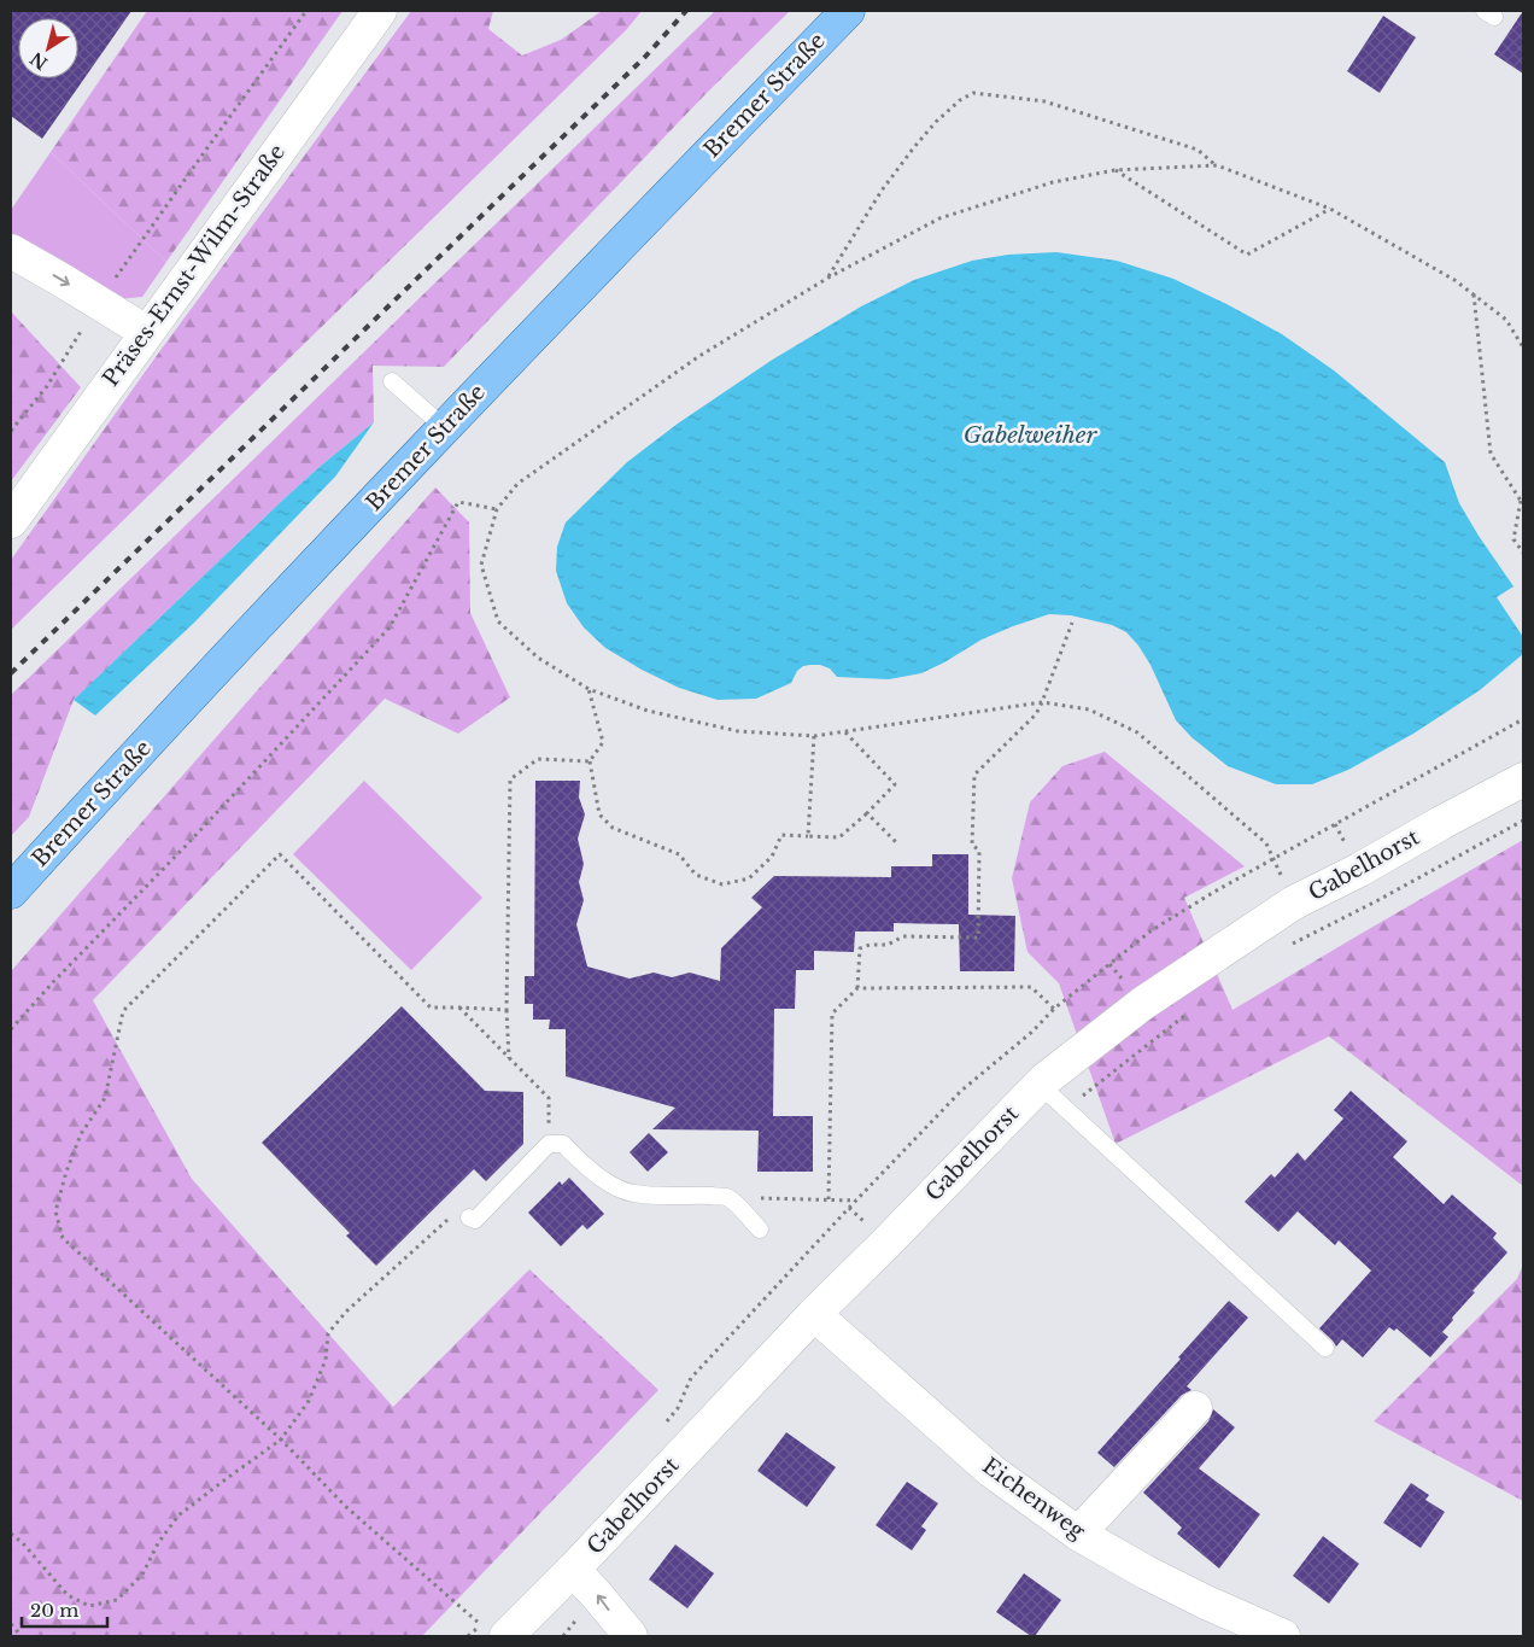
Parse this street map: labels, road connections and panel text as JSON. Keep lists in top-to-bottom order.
{
  "streets": {
    "main road": ["Bremer Straße"],
    "street": ["Präses-Ernst-Wilm-Straße", "Gabelhorst", "Eichenweg"]
  },
  "crossings": [
    ["Gabelhorst", "Eichenweg"]
  ],
  "water": ["Gabelweiher"],
  "scale_bar": "20 m",
  "north": "bottom left"
}
